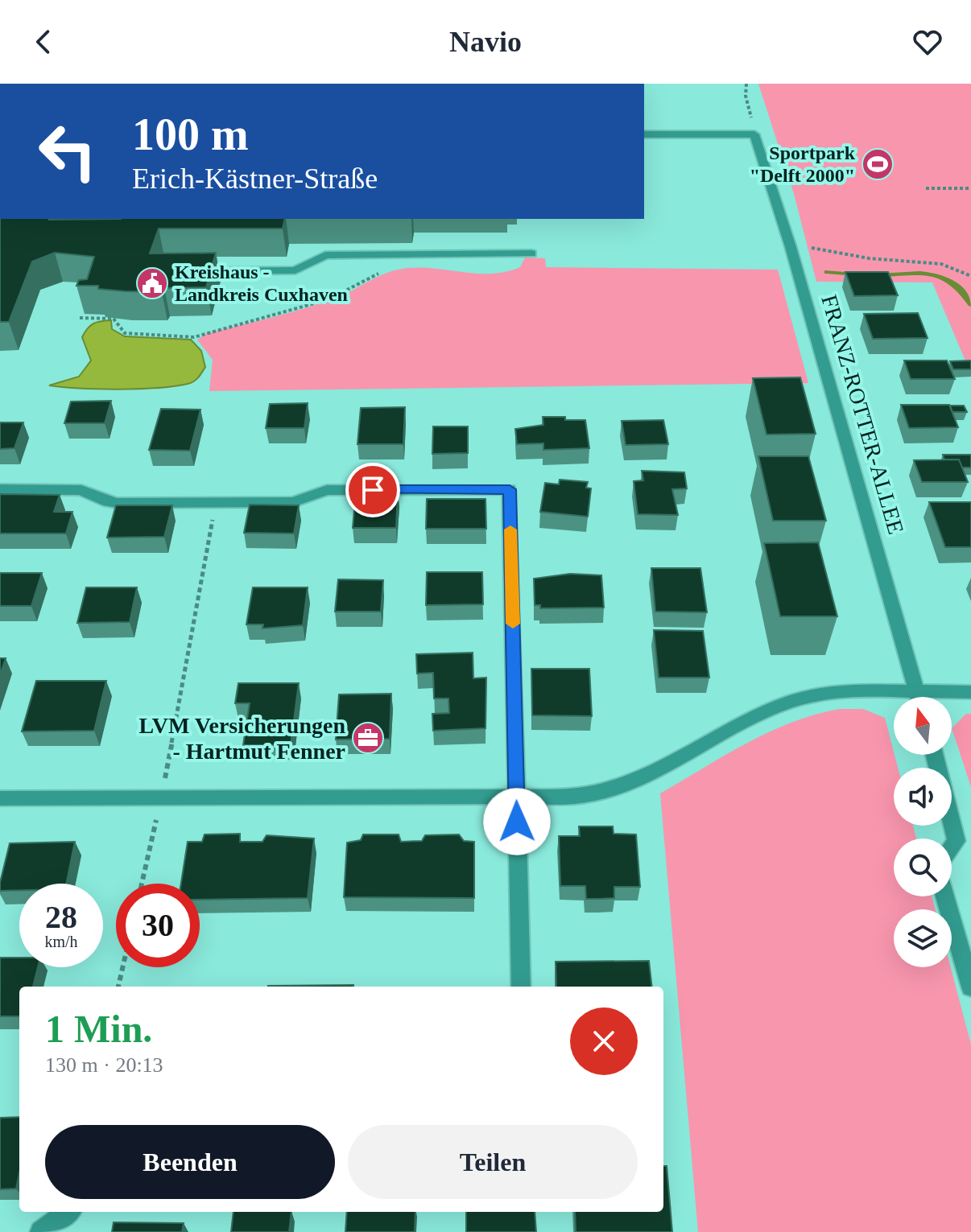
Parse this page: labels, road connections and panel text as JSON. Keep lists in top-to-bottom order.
{
  "streets": {
    "street": ["FRANZ-ROTTER-ALLEE"]
  },
  "places": {
    "sports": ["Sportpark \"Delft 2000\""],
    "public building": ["Kreishaus - Landkreis Cuxhaven"],
    "office": ["LVM Versicherungen - Hartmut Fenner"]
  },
  "north": "top",
  "page": {
    "header": "Navio",
    "turn": ["100 m", "Erich-Kästner-Straße"],
    "speed": "28 km/h",
    "limit": "30",
    "heading": ["1 Min.", "130 m · 20:13"],
    "buttons": ["Beenden", "Teilen"]
  }
}
